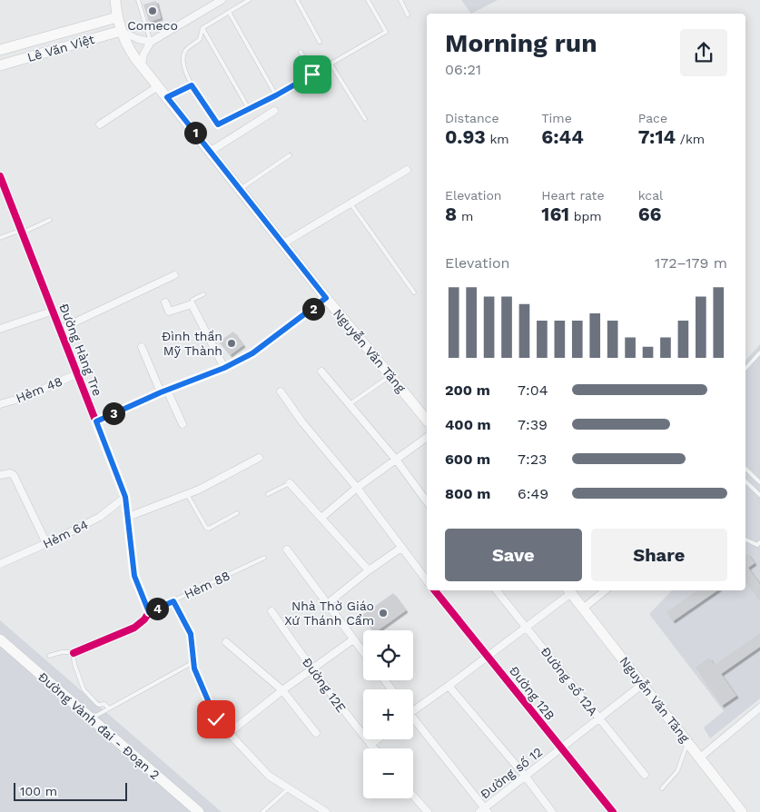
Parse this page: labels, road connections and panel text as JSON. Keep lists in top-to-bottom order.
{
  "streets": {
    "main road": ["Lê Văn Việt", "Nguyễn Văn Tăng", "Đường Vành đai - Đoạn 2"],
    "street": [
      "Đường Hàng Tre",
      "Hẻm 48",
      "Hẻm 64",
      "Đường số 12A",
      "Đường 12E",
      "Đường 12B",
      "Đường số 12"
    ],
    "lane": ["Hẻm 88"]
  },
  "crossings": [
    ["Lê Văn Việt", "Nguyễn Văn Tăng"],
    ["Đường Hàng Tre", "Hẻm 48"],
    ["Đường Hàng Tre", "Hẻm 64"],
    ["Đường Hàng Tre", "Hẻm 88"],
    ["Nguyễn Văn Tăng", "Đường số 12"],
    ["Đường số 12A", "Đường số 12"],
    ["Đường 12B", "Đường số 12"]
  ],
  "places": ["Comeco", "Đình thần Mỹ Thành", "Nhà Thờ Giáo Xứ Thánh Cẩm"],
  "scale_bar": "100 m",
  "page": {
    "heading": ["Morning run", "06:21"],
    "stats": [
      ["Distance", "0.93 km"],
      ["Time", "6:44"],
      ["Pace", "7:14 /km"],
      ["Elevation", "8 m"],
      ["Heart rate", "161 bpm"],
      ["kcal", "66"]
    ],
    "pins": [
      "1",
      "2",
      "3",
      "4"
    ],
    "chart": ["Elevation", "172–179 m"],
    "list": [
      {
        "name": "200 m",
        "note": "7:04"
      },
      {
        "name": "400 m",
        "note": "7:39"
      },
      {
        "name": "600 m",
        "note": "7:23"
      },
      {
        "name": "800 m",
        "note": "6:49"
      }
    ],
    "buttons": ["Save", "Share"],
    "map_buttons": ["+", "−"],
    "scale": "100 m"
  }
}
